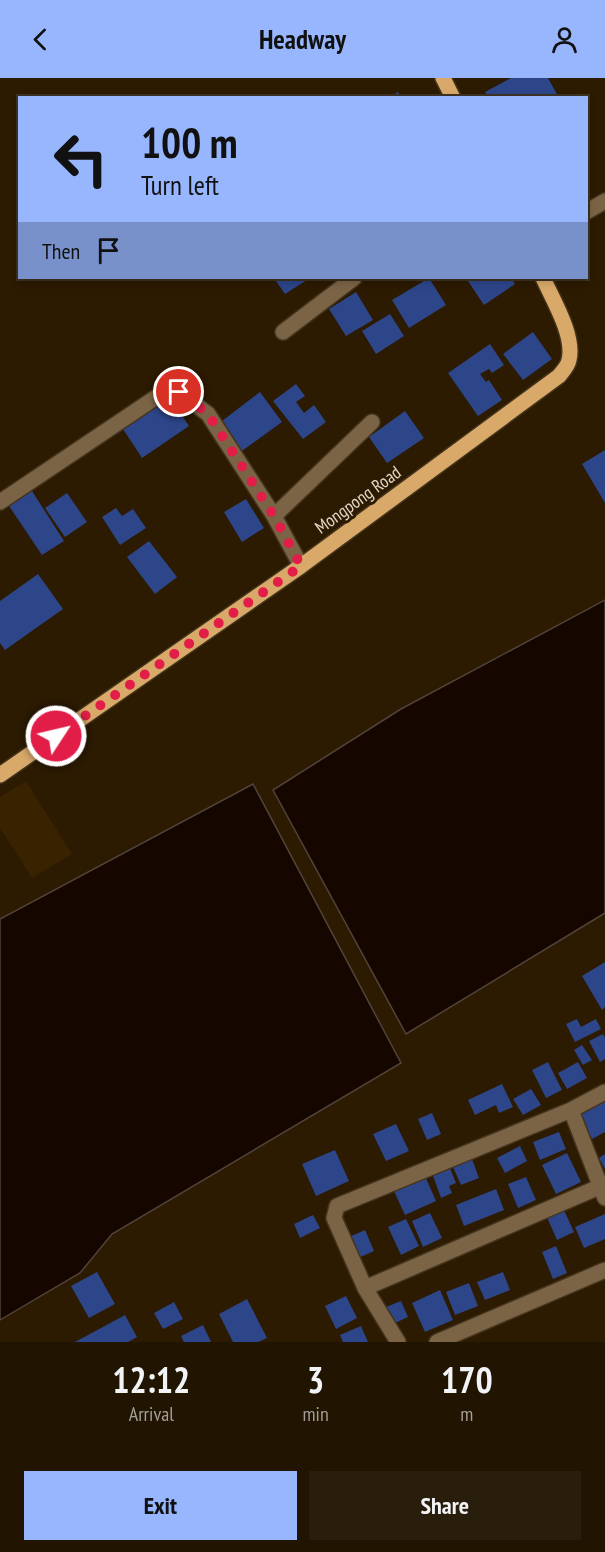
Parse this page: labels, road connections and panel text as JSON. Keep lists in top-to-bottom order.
{
  "streets": {
    "main road": ["Mongpong Road"]
  },
  "page": {
    "header": "Headway",
    "turn": ["100 m", "Turn left"],
    "then": "Then",
    "eta": [
      "12:12",
      "Arrival",
      "3",
      "min",
      "170",
      "m"
    ],
    "buttons": ["Exit", "Share"]
  }
}
